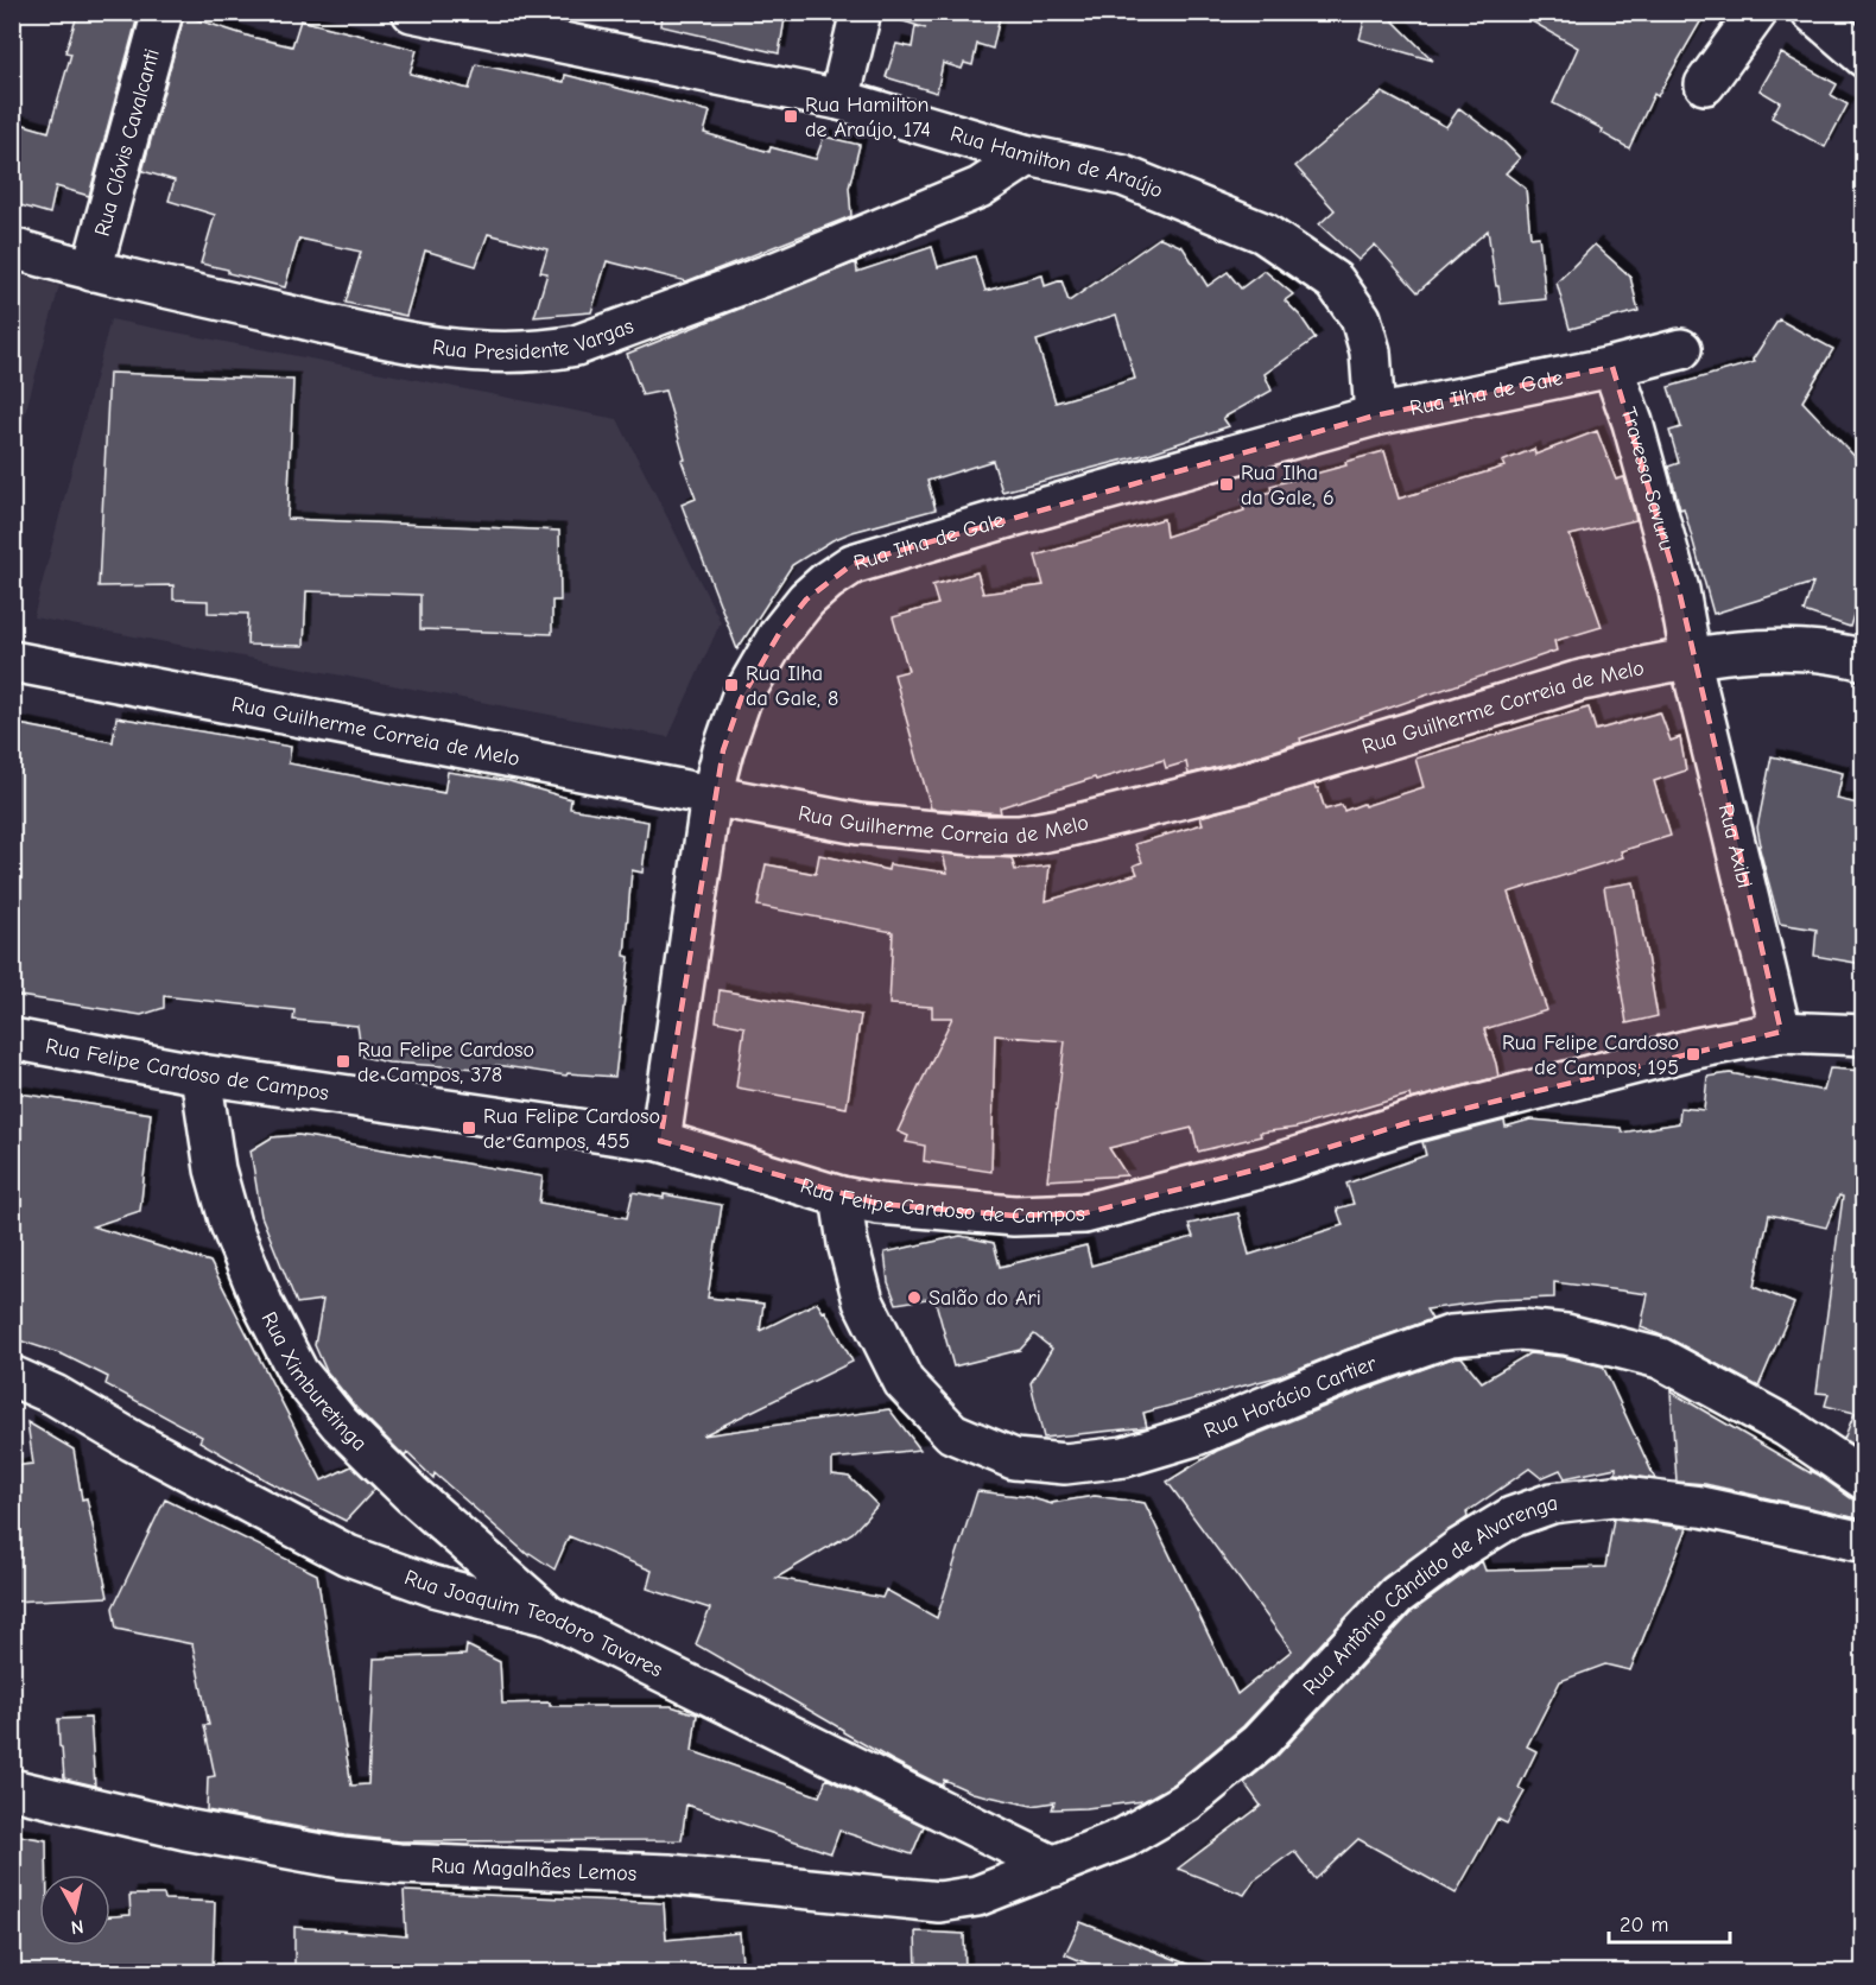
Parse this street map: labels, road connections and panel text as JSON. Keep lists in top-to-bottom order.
{
  "streets": {
    "street": [
      "Rua Clóvis Cavalcanti",
      "Rua Hamilton de Araújo",
      "Rua Presidente Vargas",
      "Rua Ilha de Gale",
      "Travessa Savuru",
      "Rua Guilherme Correia de Melo",
      "Rua Axibi",
      "Rua Felipe Cardoso de Campos",
      "Rua Ximburetinga",
      "Rua Horácio Cartier",
      "Rua Antônio Cândido de Alvarenga",
      "Rua Joaquim Teodoro Tavares",
      "Rua Magalhães Lemos"
    ]
  },
  "crossings": [
    ["Rua Clóvis Cavalcanti", "Rua Presidente Vargas"],
    ["Rua Hamilton de Araújo", "Rua Presidente Vargas"],
    ["Rua Hamilton de Araújo", "Rua Ilha de Gale"],
    ["Rua Ilha de Gale", "Travessa Savuru"],
    ["Rua Ilha de Gale", "Rua Guilherme Correia de Melo"],
    ["Rua Ilha de Gale", "Rua Felipe Cardoso de Campos"],
    ["Travessa Savuru", "Rua Guilherme Correia de Melo"],
    ["Travessa Savuru", "Rua Axibi"],
    ["Rua Guilherme Correia de Melo", "Rua Axibi"],
    ["Rua Axibi", "Rua Felipe Cardoso de Campos"],
    ["Rua Felipe Cardoso de Campos", "Rua Ximburetinga"],
    ["Rua Felipe Cardoso de Campos", "Rua Horácio Cartier"],
    ["Rua Ximburetinga", "Rua Joaquim Teodoro Tavares"],
    ["Rua Antônio Cândido de Alvarenga", "Rua Joaquim Teodoro Tavares"],
    ["Rua Antônio Cândido de Alvarenga", "Rua Magalhães Lemos"],
    ["Rua Joaquim Teodoro Tavares", "Rua Magalhães Lemos"]
  ],
  "places": {
    "transit": [
      "Rua Hamilton de Araújo, 174",
      "Rua Ilha da Gale, 6",
      "Rua Ilha da Gale, 8",
      "Rua Felipe Cardoso de Campos, 195",
      "Rua Felipe Cardoso de Campos, 378",
      "Rua Felipe Cardoso de Campos, 455"
    ],
    "other": ["Salão do Ari"]
  },
  "scale_bar": "20 m",
  "north": "bottom"
}
